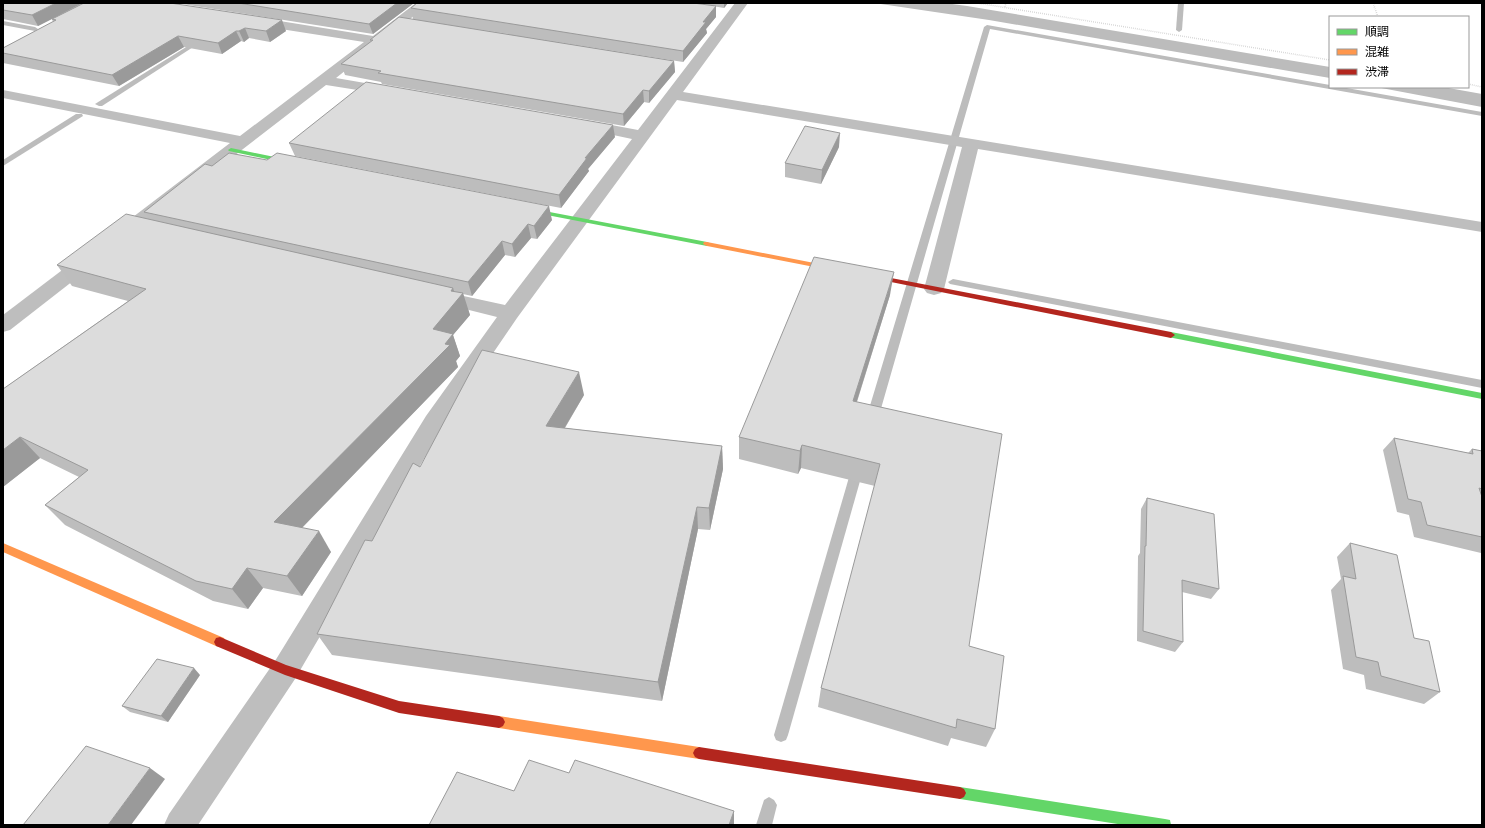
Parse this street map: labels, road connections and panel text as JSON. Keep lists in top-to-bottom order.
{
  "legend": ["順調", "混雑", "渋滞"]
}
